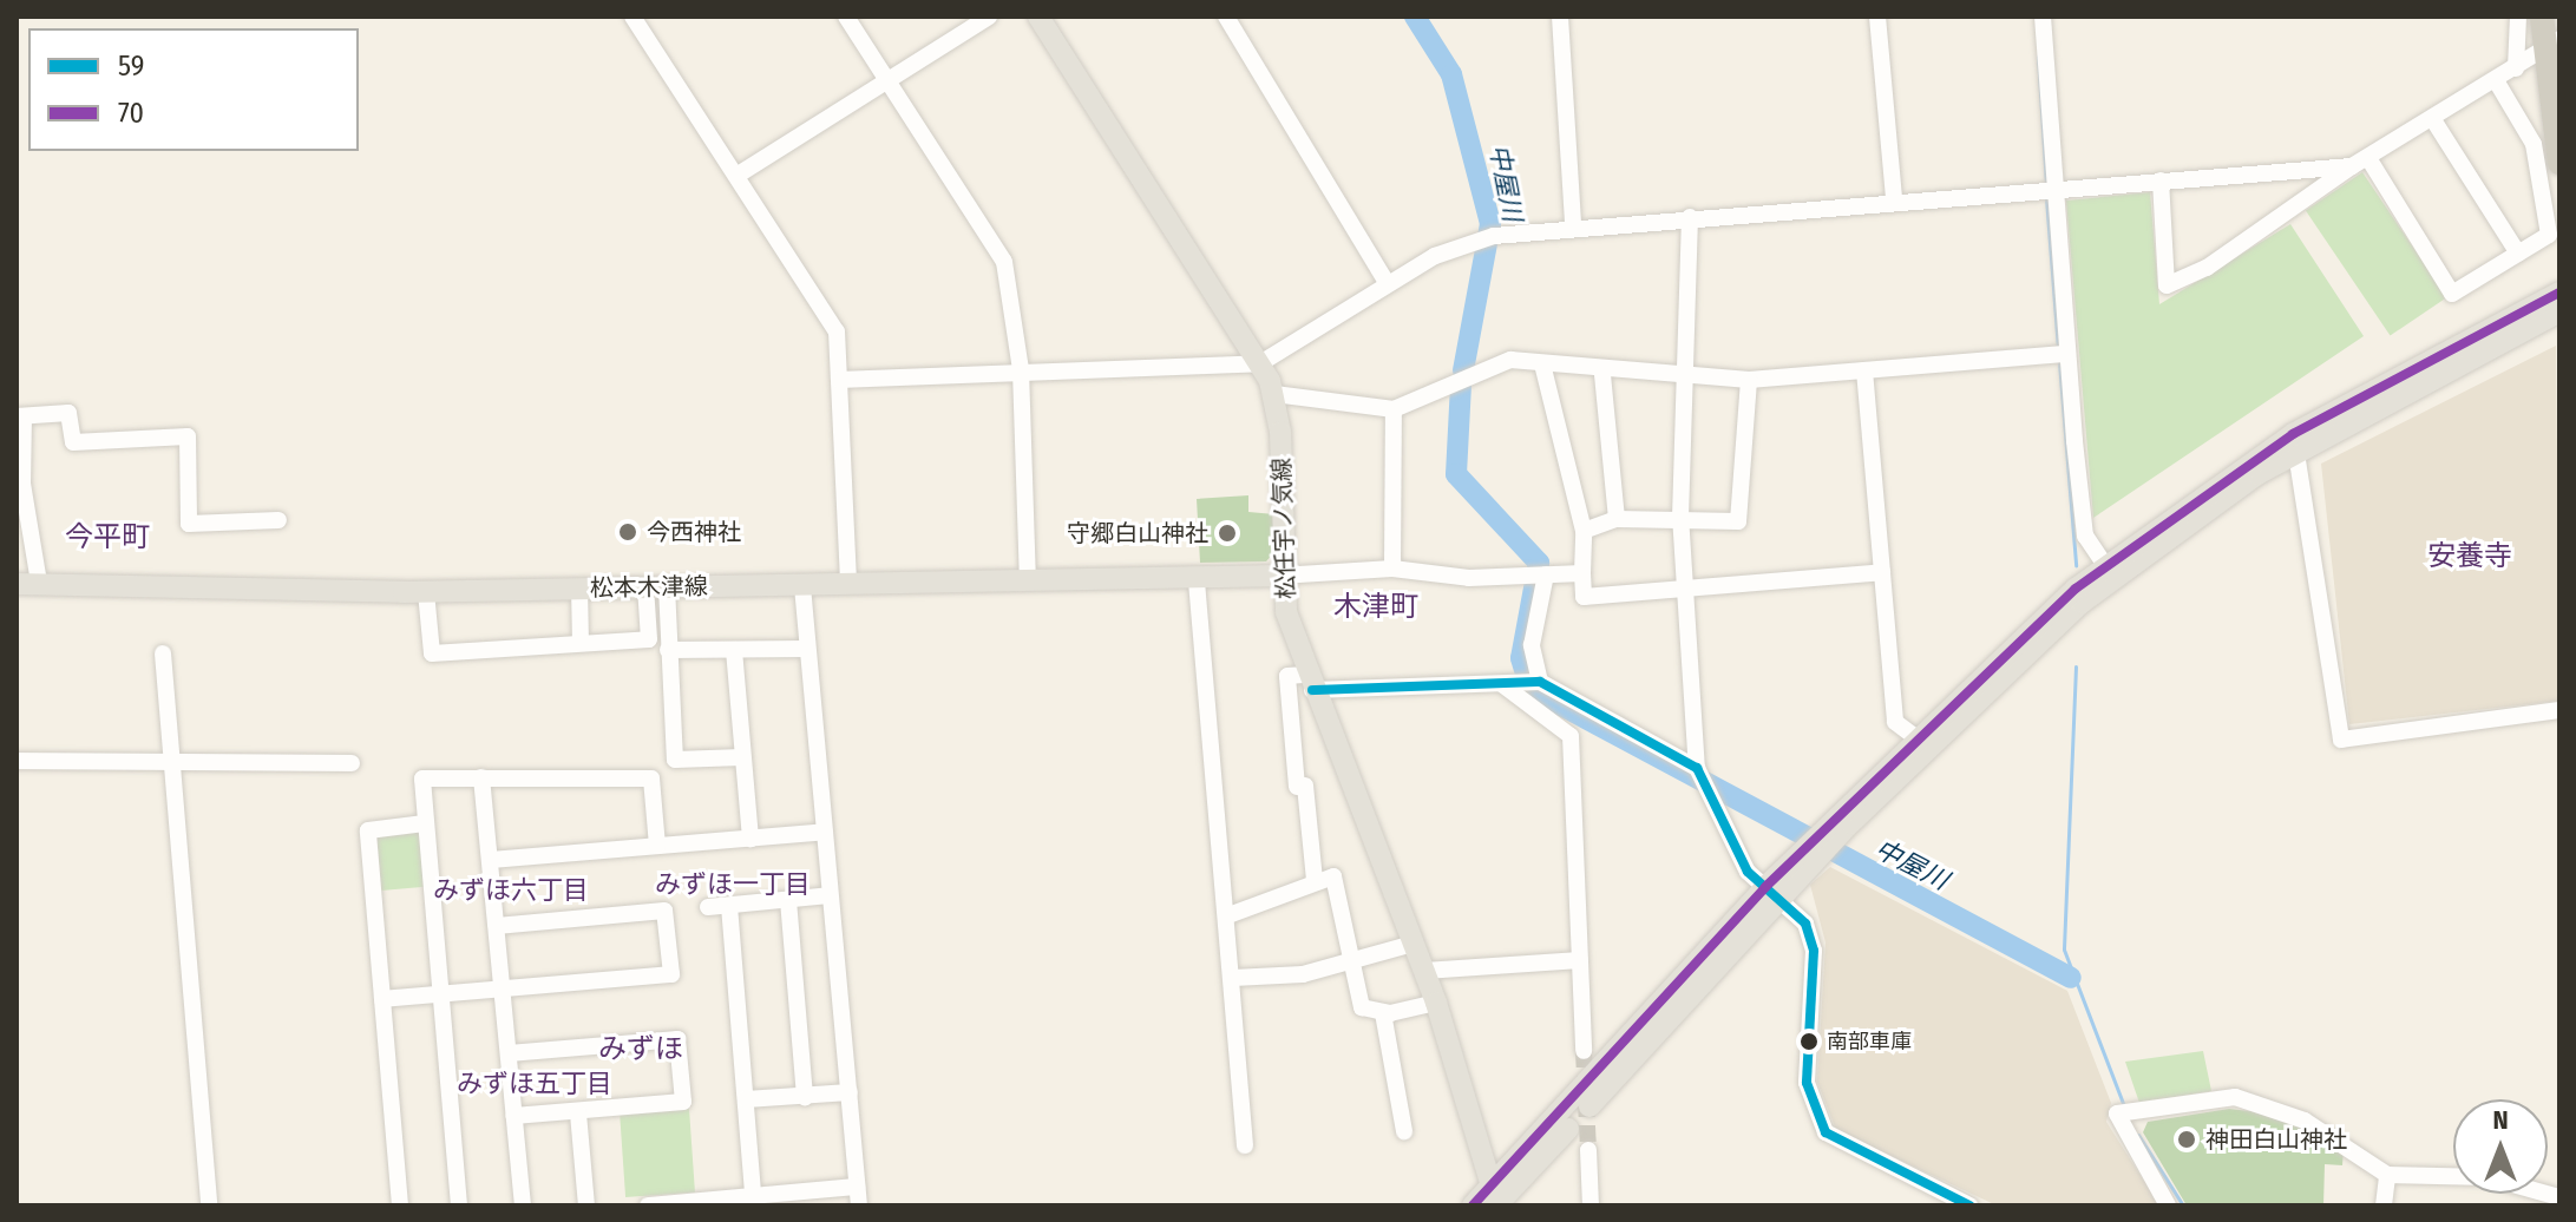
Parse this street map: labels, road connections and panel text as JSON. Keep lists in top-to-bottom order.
{
  "streets": {
    "main road": ["松任宇ノ気線", "松本木津線"]
  },
  "crossings": [
    ["松任宇ノ気線", "松本木津線"]
  ],
  "districts": [
    "今平町",
    "安養寺",
    "木津町",
    "みずほ一丁目",
    "みずほ六丁目",
    "みずほ",
    "みずほ五丁目"
  ],
  "water": ["中屋川"],
  "places": [
    "今西神社",
    "守郷白山神社",
    "南部車庫",
    "神田白山神社"
  ],
  "lines": ["transit line 70", "transit line 59"],
  "legend": ["59", "70"],
  "north": "top"
}
